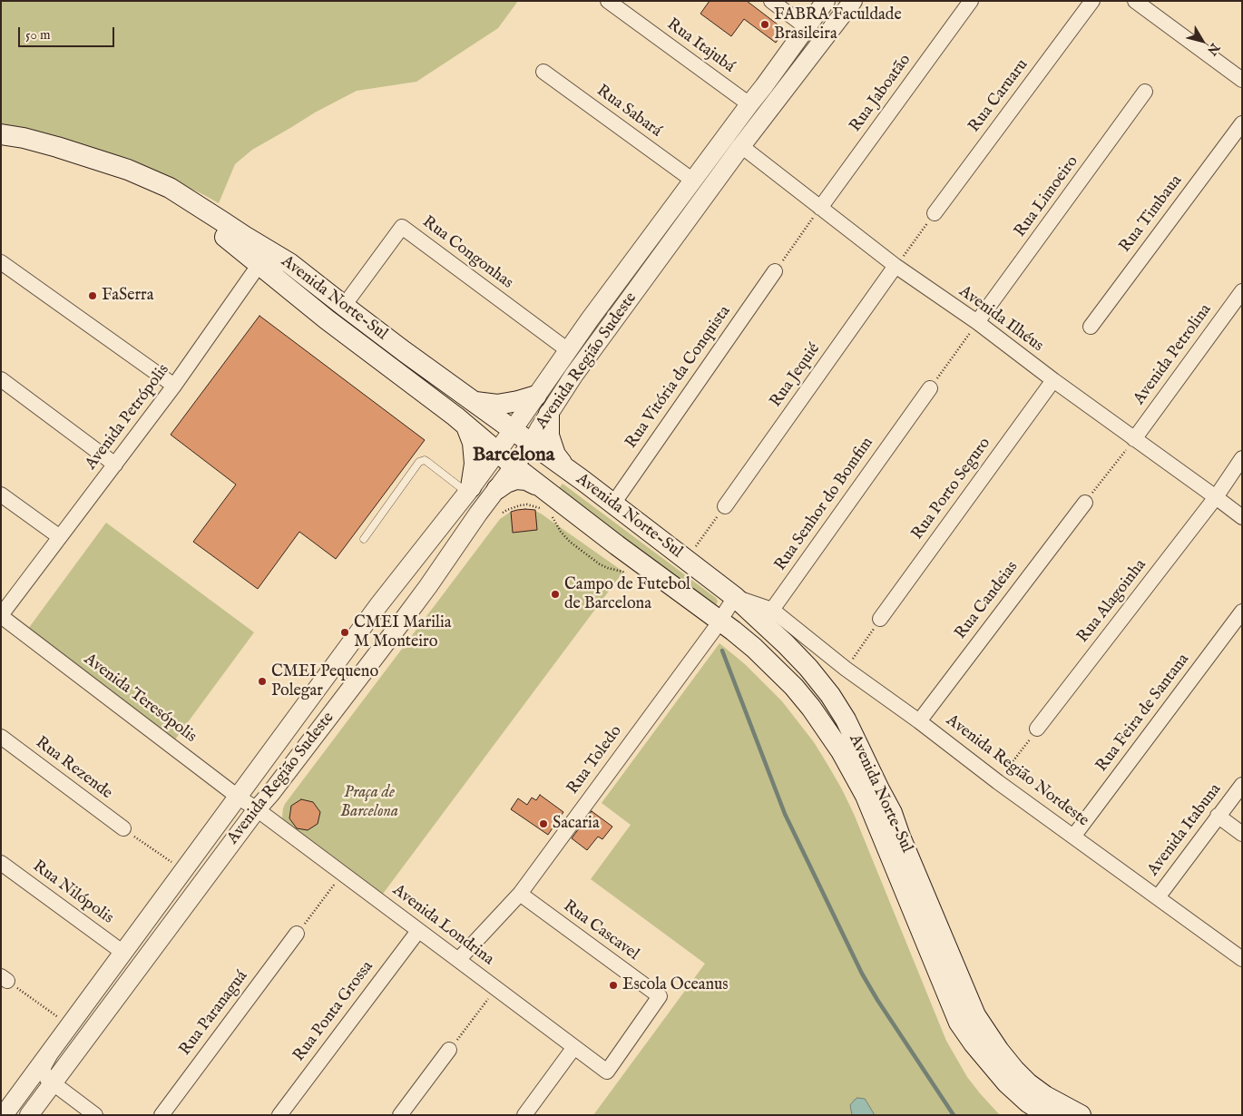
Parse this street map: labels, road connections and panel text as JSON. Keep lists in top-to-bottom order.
{
  "streets": {
    "main road": ["Avenida Norte-Sul"],
    "street": [
      "Rua Itajubá",
      "Rua Jaboatão",
      "Rua Caruaru",
      "Rua Sabará",
      "Rua Limoeiro",
      "Rua Timbaua",
      "Rua Congonhas",
      "Avenida Ilhéus",
      "Avenida Petrolina",
      "Avenida Região Sudeste",
      "Rua Jequié",
      "Rua Vitória da Conquista",
      "Avenida Petrópolis",
      "Rua Porto Seguro",
      "Rua Senhor do Bomfim",
      "Rua Candeias",
      "Rua Alagoinha",
      "Avenida Teresópolis",
      "Rua Feira de Santana",
      "Rua Toledo",
      "Rua Rezende",
      "Avenida Região Nordeste",
      "Avenida Itabuna",
      "Rua Nilópolis",
      "Avenida Londrina",
      "Rua Cascavel",
      "Rua Ponta Grossa",
      "Rua Paranaguá"
    ]
  },
  "crossings": [
    ["Rua Itajubá", "Avenida Região Sudeste"],
    ["Rua Jaboatão", "Avenida Ilhéus"],
    ["Rua Sabará", "Avenida Região Sudeste"],
    ["Rua Limoeiro", "Avenida Ilhéus"],
    ["Rua Congonhas", "Avenida Norte-Sul"],
    ["Rua Congonhas", "Avenida Região Sudeste"],
    ["Avenida Norte-Sul", "Avenida Região Sudeste"],
    ["Avenida Norte-Sul", "Rua Vitória da Conquista"],
    ["Avenida Norte-Sul", "Avenida Petrópolis"],
    ["Avenida Norte-Sul", "Rua Toledo"],
    ["Avenida Ilhéus", "Avenida Petrolina"],
    ["Avenida Ilhéus", "Avenida Região Sudeste"],
    ["Avenida Ilhéus", "Rua Jequié"],
    ["Avenida Ilhéus", "Rua Porto Seguro"],
    ["Avenida Ilhéus", "Rua Alagoinha"],
    ["Avenida Região Sudeste", "Avenida Teresópolis"],
    ["Avenida Região Sudeste", "Rua Nilópolis"],
    ["Avenida Região Sudeste", "Avenida Londrina"],
    ["Avenida Petrópolis", "Avenida Teresópolis"],
    ["Rua Senhor do Bomfim", "Avenida Região Nordeste"],
    ["Rua Candeias", "Avenida Região Nordeste"],
    ["Avenida Teresópolis", "Avenida Londrina"],
    ["Rua Feira de Santana", "Avenida Região Nordeste"],
    ["Rua Toledo", "Avenida Londrina"],
    ["Rua Toledo", "Rua Cascavel"],
    ["Avenida Região Nordeste", "Avenida Itabuna"],
    ["Avenida Londrina", "Rua Cascavel"],
    ["Avenida Londrina", "Rua Ponta Grossa"]
  ],
  "districts": ["Barcelona"],
  "parks": ["Praça de Barcelona"],
  "places": [
    "FABRA Faculdade Brasileira",
    "FaSerra",
    "Campo de Futebol de Barcelona",
    "CMEI Marilia M Monteiro",
    "CMEI Pequeno Polegar",
    "Sacaria",
    "Escola Oceanus"
  ],
  "scale_bar": "50 m",
  "north": "bottom right"
}
